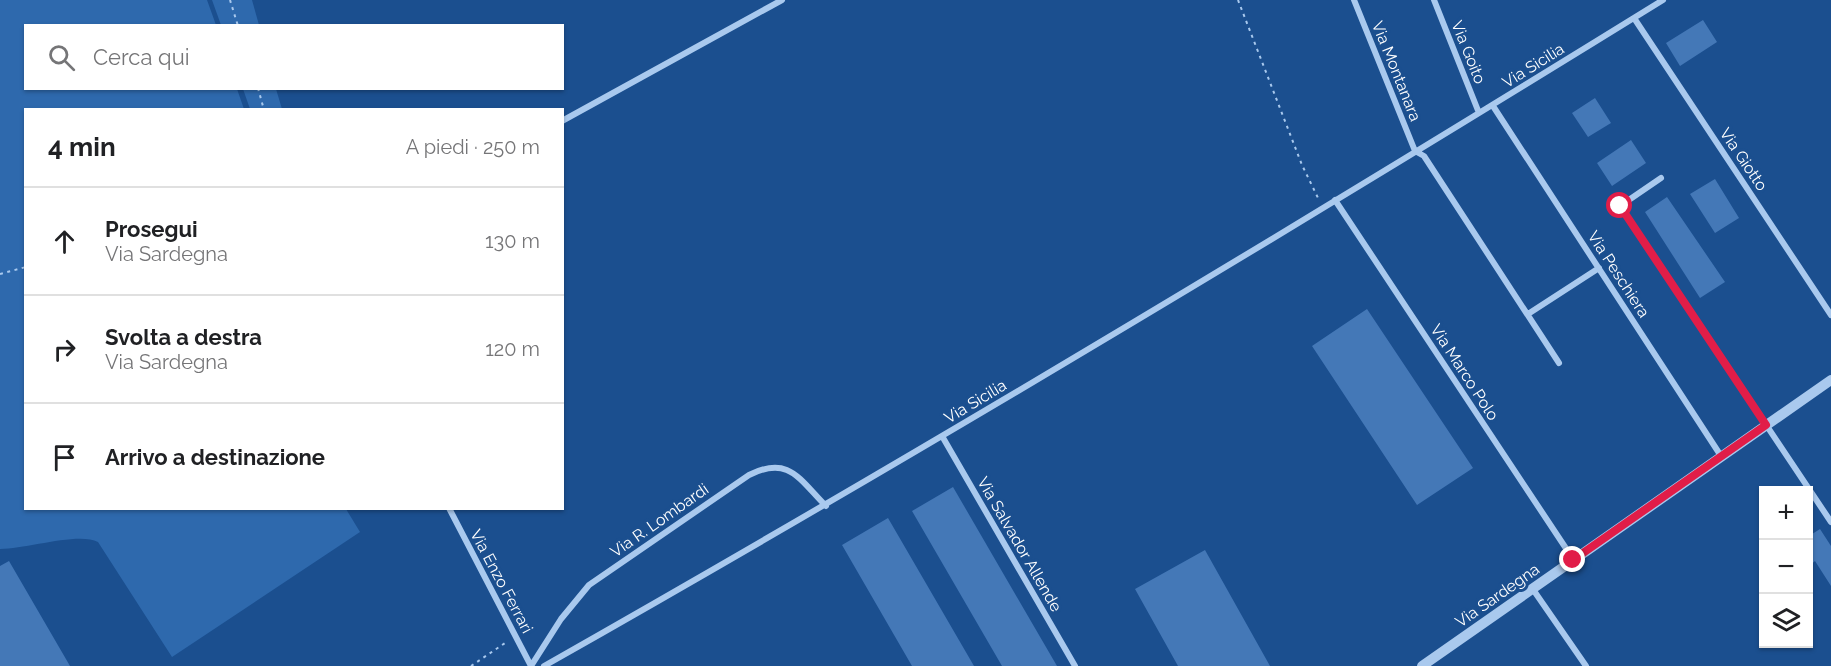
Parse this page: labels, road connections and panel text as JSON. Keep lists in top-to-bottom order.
{
  "streets": {
    "street": [
      "Via Goito",
      "Via Sicilia",
      "Via Montanara",
      "Via Giotto",
      "Via Peschiera",
      "Via Marco Polo",
      "Via R. Lombardi",
      "Via Salvador Allende",
      "Via Enzo Ferrari",
      "Via Sardegna"
    ]
  },
  "crossings": [
    ["Via Goito", "Via Sicilia"],
    ["Via Sicilia", "Via Montanara"],
    ["Via Sicilia", "Via Giotto"],
    ["Via Sicilia", "Via Peschiera"],
    ["Via Sicilia", "Via Marco Polo"],
    ["Via Sicilia", "Via R. Lombardi"],
    ["Via Sicilia", "Via Salvador Allende"],
    ["Via Peschiera", "Via Sardegna"],
    ["Via Marco Polo", "Via Sardegna"],
    ["Via R. Lombardi", "Via Enzo Ferrari"]
  ],
  "page": {
    "search": "Cerca qui",
    "heading": ["4 min", "A piedi · 250 m"],
    "list": [
      ["Prosegui", "Via Sardegna", "130 m"],
      ["Svolta a destra", "Via Sardegna", "120 m"],
      "Arrivo a destinazione"
    ],
    "map_buttons": ["+", "−"]
  }
}
